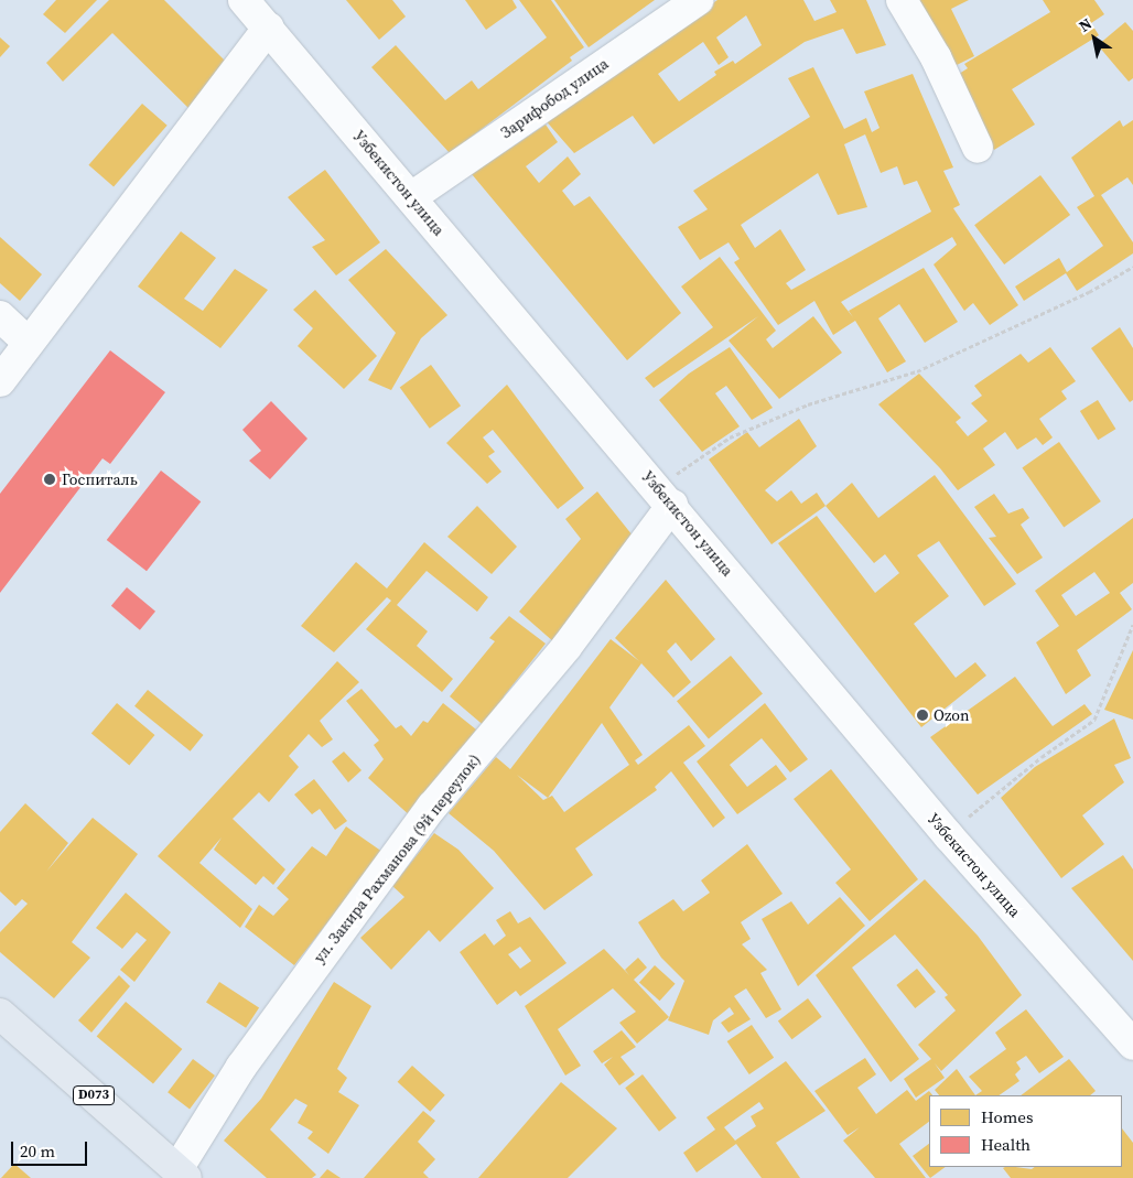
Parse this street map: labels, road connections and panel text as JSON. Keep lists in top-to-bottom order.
{
  "streets": {
    "main road": ["D073"],
    "street": ["Зарифобод улица", "Узбекистон улица", "ул. Закира Рахманова (9й переулок)"]
  },
  "crossings": [
    ["Зарифобод улица", "Узбекистон улица"],
    ["Узбекистон улица", "ул. Закира Рахманова (9й переулок)"],
    ["ул. Закира Рахманова (9й переулок)", "D073"]
  ],
  "places": ["Госпиталь", "Ozon"],
  "legend": ["Homes", "Health"],
  "scale_bar": "20 m",
  "north": "top left"
}
